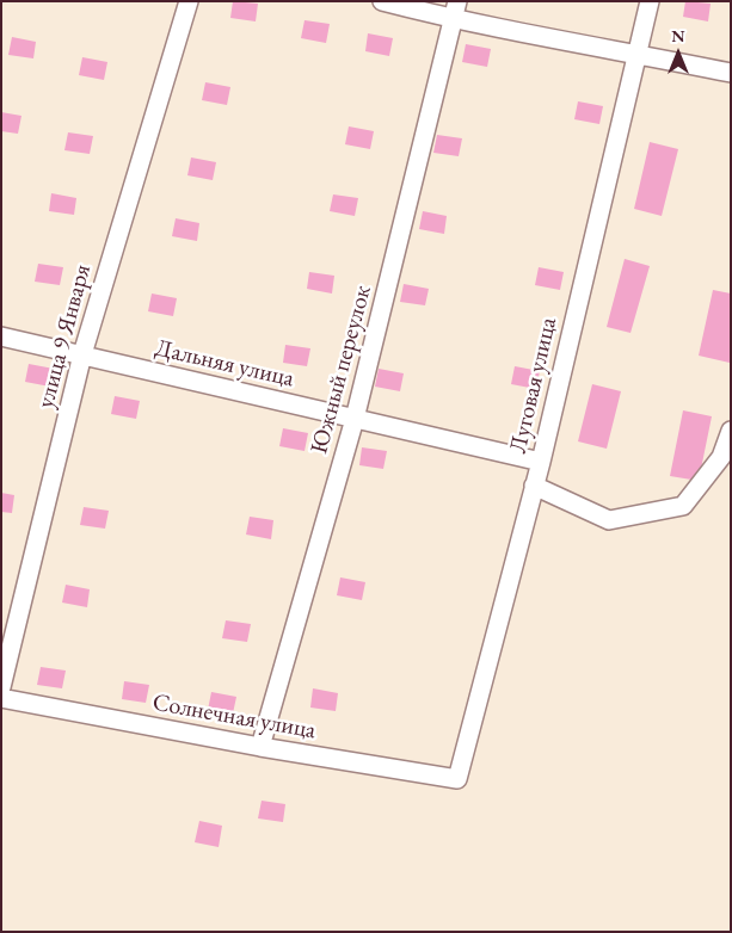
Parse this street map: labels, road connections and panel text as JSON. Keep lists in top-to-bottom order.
{
  "streets": {
    "street": [
      "улица 9 Января",
      "Дальняя улица",
      "Южный переулок",
      "Луговая улица",
      "Солнечная улица"
    ]
  },
  "crossings": [
    ["улица 9 Января", "Дальняя улица"],
    ["Дальняя улица", "Южный переулок"],
    ["Дальняя улица", "Луговая улица"],
    ["Южный переулок", "Солнечная улица"],
    ["Луговая улица", "Солнечная улица"]
  ],
  "north": "top"
}
